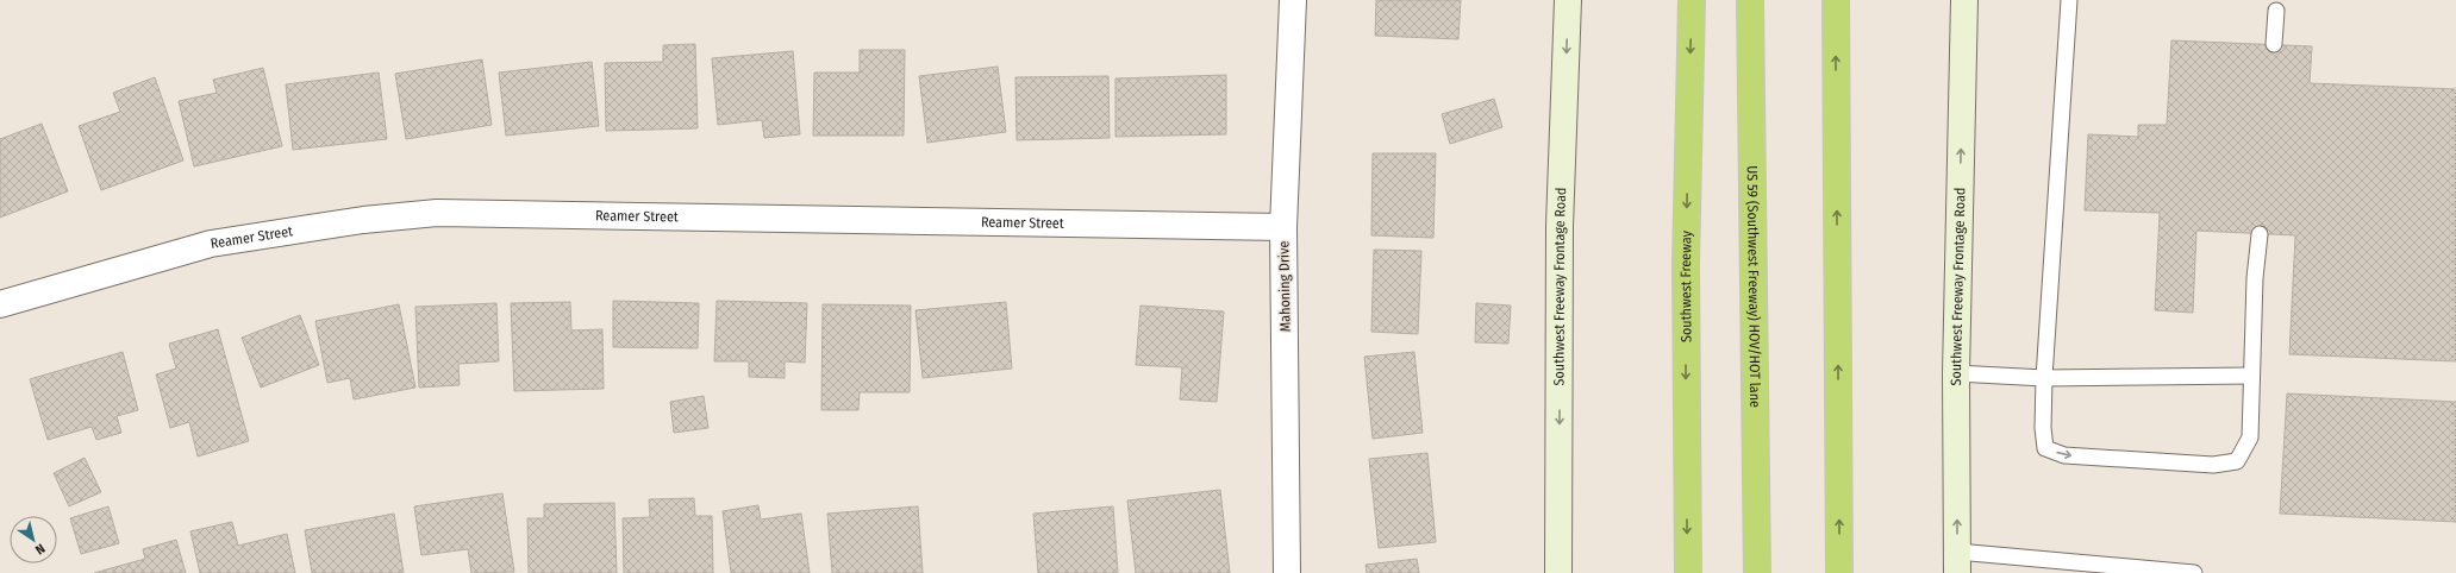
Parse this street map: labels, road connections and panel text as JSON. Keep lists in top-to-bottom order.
{
  "streets": {
    "highway": ["Southwest Freeway", "US 59 (Southwest Freeway) HOV/HOT lane"],
    "main road": ["Southwest Freeway Frontage Road"],
    "street": ["Reamer Street", "Mahoning Drive"]
  },
  "crossings": [
    ["Reamer Street", "Mahoning Drive"]
  ],
  "north": "bottom right"
}
